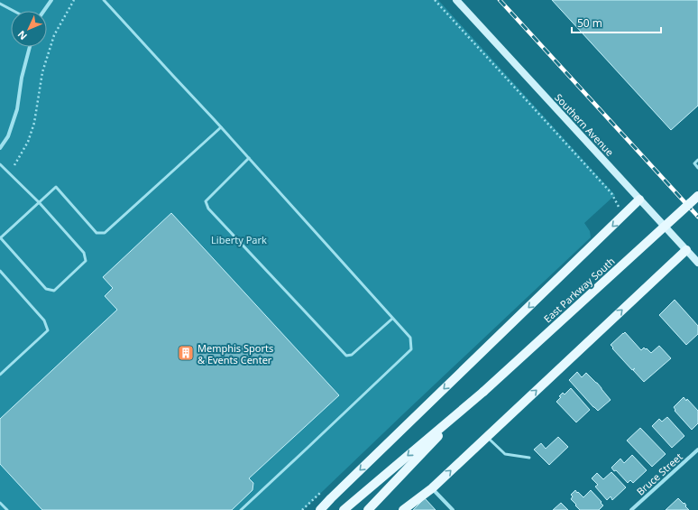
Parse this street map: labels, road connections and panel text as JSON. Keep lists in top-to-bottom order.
{
  "streets": {
    "main road": ["Southern Avenue", "East Parkway South"],
    "street": ["Bruce Street"]
  },
  "parks": ["Liberty Park"],
  "places": {
    "building": ["Memphis Sports & Events Center"]
  },
  "scale_bar": "50 m",
  "north": "bottom left"
}
